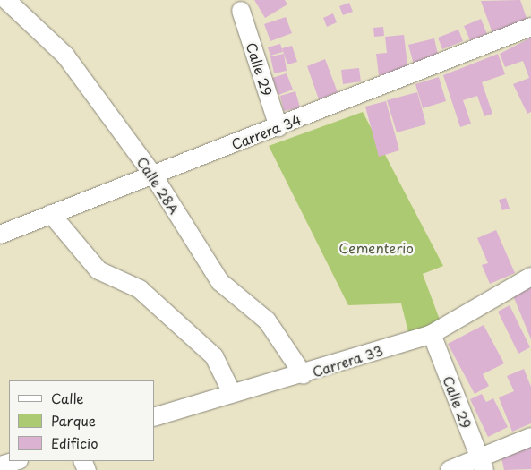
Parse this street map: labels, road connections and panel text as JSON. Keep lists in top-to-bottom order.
{
  "streets": {
    "street": [
      "Calle 29",
      "Carrera 34",
      "Calle 28A",
      "Carrera 33"
    ]
  },
  "crossings": [
    ["Calle 29", "Carrera 34"],
    ["Calle 29", "Carrera 33"],
    ["Carrera 34", "Calle 28A"],
    ["Calle 28A", "Carrera 33"]
  ],
  "parks": ["Cementerio"],
  "legend": ["Calle", "Parque", "Edificio"]
}
